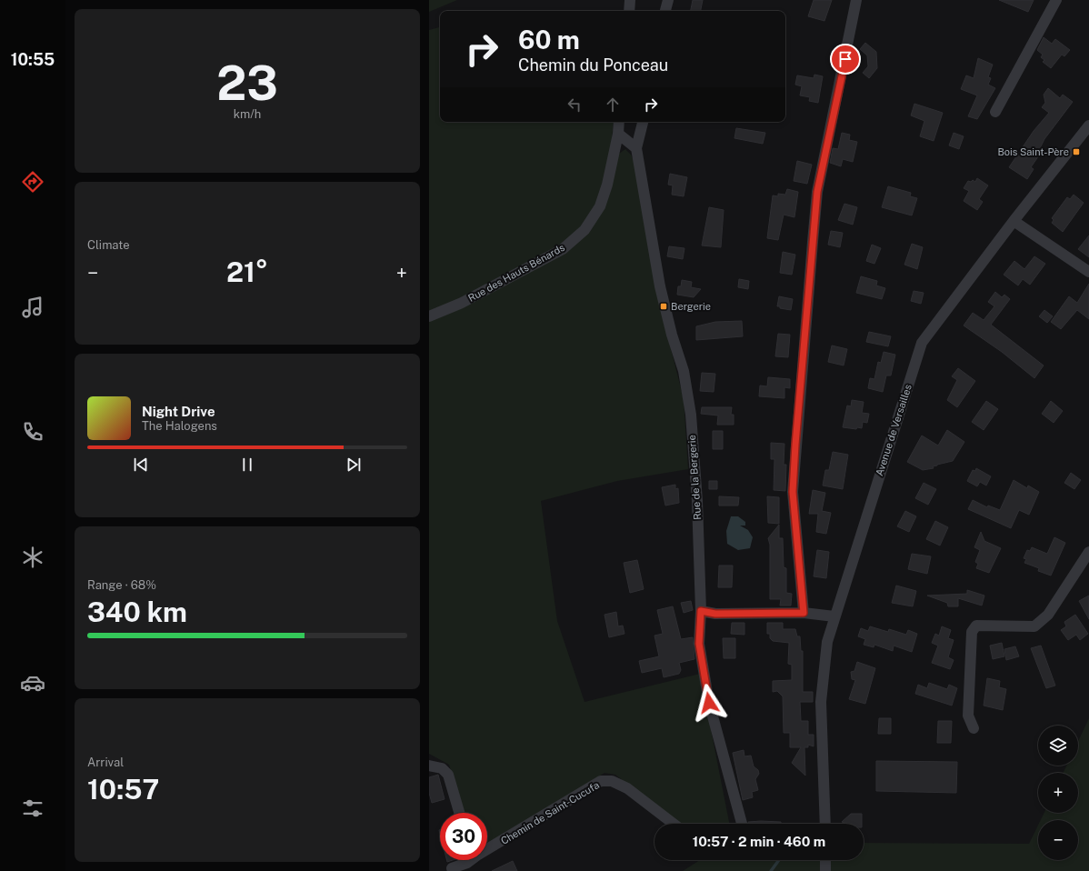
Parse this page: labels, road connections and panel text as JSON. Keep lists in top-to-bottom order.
{
  "streets": {
    "street": [
      "Rue des Hauts Bénards",
      "Avenue de Versailles",
      "Rue de la Bergerie",
      "Chemin de Saint-Cucufa"
    ]
  },
  "places": {
    "transit": ["Bois Saint-Père", "Bergerie"]
  },
  "page": {
    "tabs": "10:55",
    "tile": [
      ["23", "km/h"],
      "Climate",
      ["Range · 68%", "340 km"],
      ["Arrival", "10:57"]
    ],
    "turn": ["60 m", "Chemin du Ponceau"],
    "heat": ["−", "21°", "+"],
    "song": ["Night Drive", "The Halogens"],
    "map_buttons": ["+", "−"],
    "limit": "30",
    "trip": "10:57 · 2 min · 460 m"
  }
}
